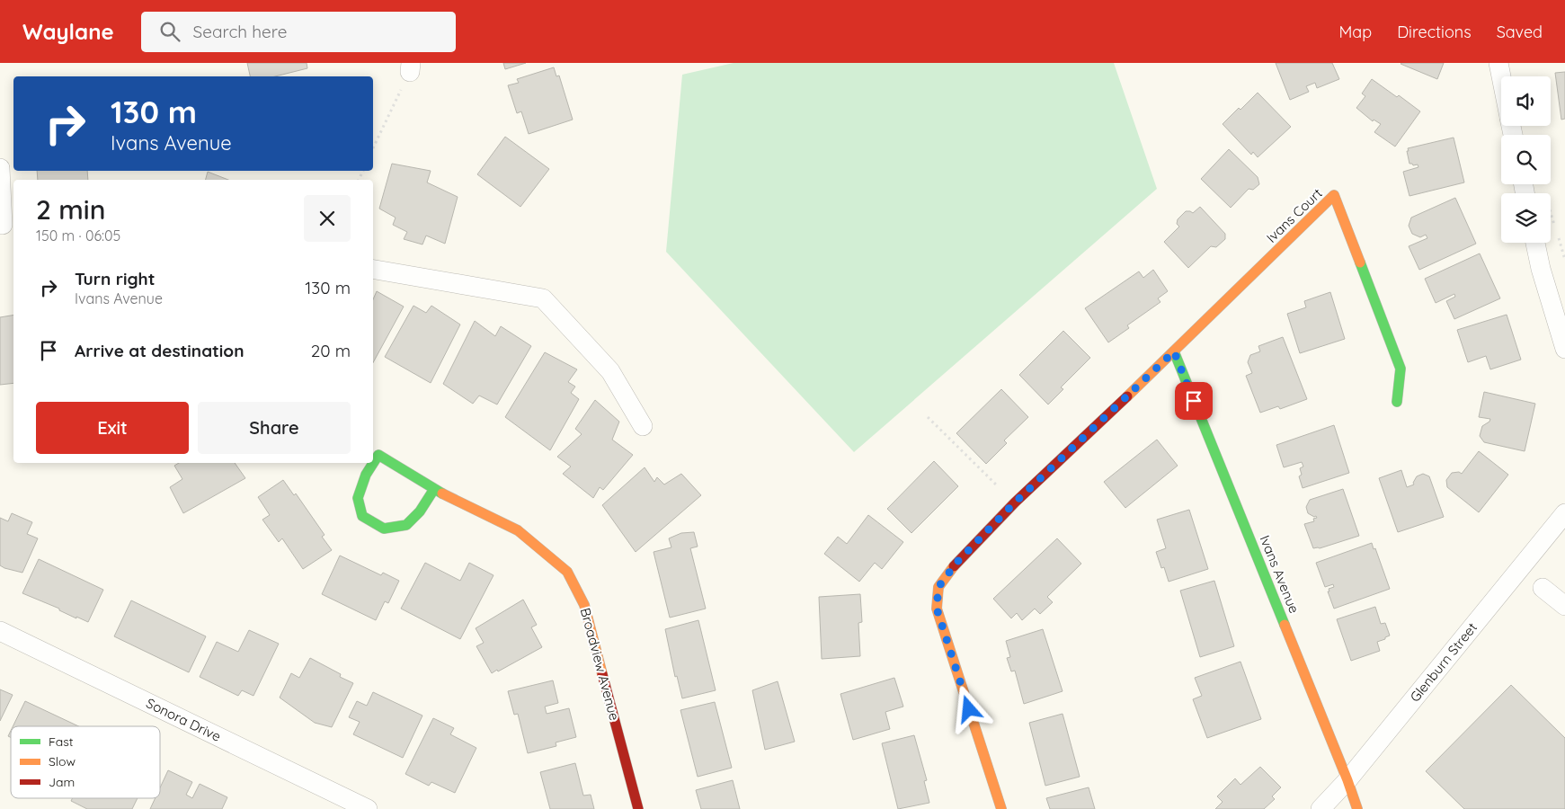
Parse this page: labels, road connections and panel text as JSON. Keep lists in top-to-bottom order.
{
  "streets": {
    "street": [
      "Ivans Court",
      "Ivans Avenue",
      "Glenburn Street",
      "Broadview Avenue",
      "Sonora Drive"
    ]
  },
  "crossings": [
    ["Ivans Court", "Ivans Avenue"],
    ["Ivans Avenue", "Glenburn Street"]
  ],
  "legend": ["Fast", "Slow", "Jam"],
  "page": {
    "header": "Waylane",
    "search": "Search here",
    "nav": ["Map", "Directions", "Saved"],
    "turn": ["130 m", "Ivans Avenue"],
    "heading": ["2 min", "150 m · 06:05"],
    "list": [
      {
        "name": "Turn right",
        "note": "Ivans Avenue",
        "value": "130 m"
      },
      {
        "name": "Arrive at destination",
        "value": "20 m"
      }
    ],
    "buttons": ["Exit", "Share"]
  }
}
